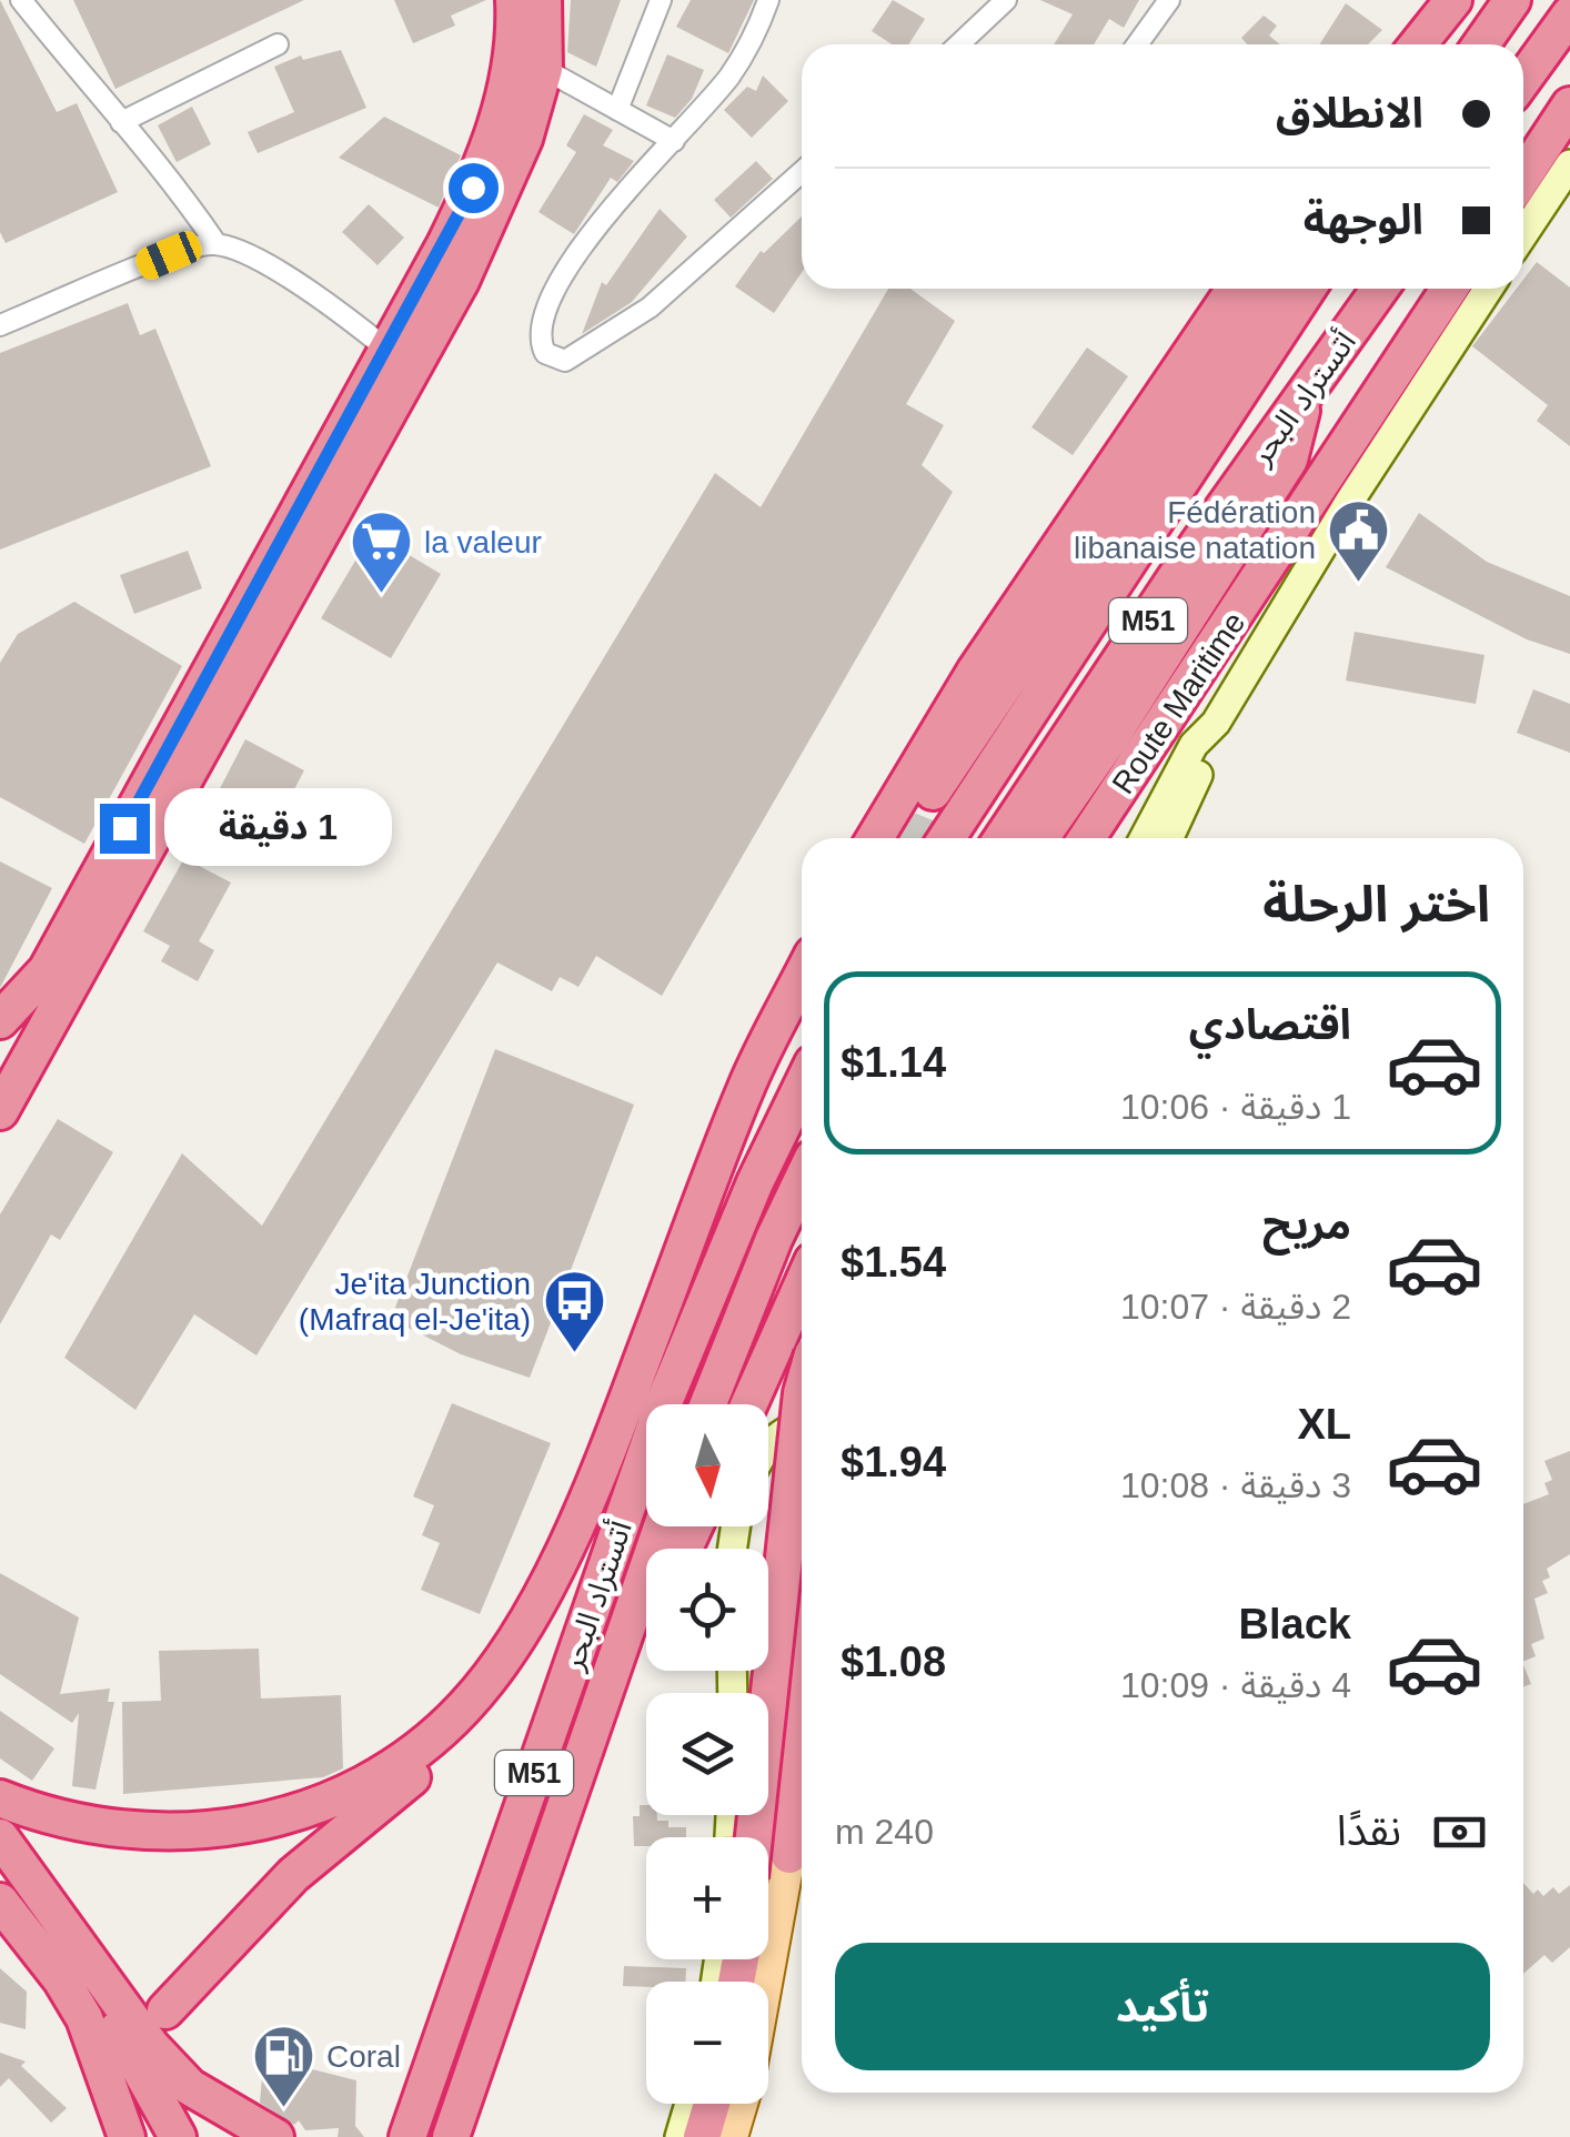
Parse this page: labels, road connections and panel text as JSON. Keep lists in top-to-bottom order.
{
  "streets": {
    "highway": ["أتستراد البحر", "M51", "Route Maritime"]
  },
  "places": {
    "public building": ["Fédération libanaise natation"],
    "supermarket": ["la valeur"],
    "bus stop": ["Je'ita Junction (Mafraq el-Je'ita)"],
    "fuel station": ["Coral"]
  },
  "north": "bottom",
  "page": {
    "banner": ["الانطلاق", "الوجهة"],
    "bubble": "1 دقيقة",
    "heading": "اختر الرحلة",
    "list": [
      {
        "name": "اقتصادي",
        "note": "1 دقيقة · 10:06",
        "value": "$1.14"
      },
      {
        "name": "مريح",
        "note": "2 دقيقة · 10:07",
        "value": "$1.54"
      },
      {
        "name": "XL",
        "note": "3 دقيقة · 10:08",
        "value": "$1.94"
      },
      {
        "name": "Black",
        "note": "4 دقيقة · 10:09",
        "value": "$1.08"
      }
    ],
    "map_buttons": ["+", "−"],
    "pay": ["نقدًا", "240 m"],
    "buttons": "تأكيد"
  }
}
